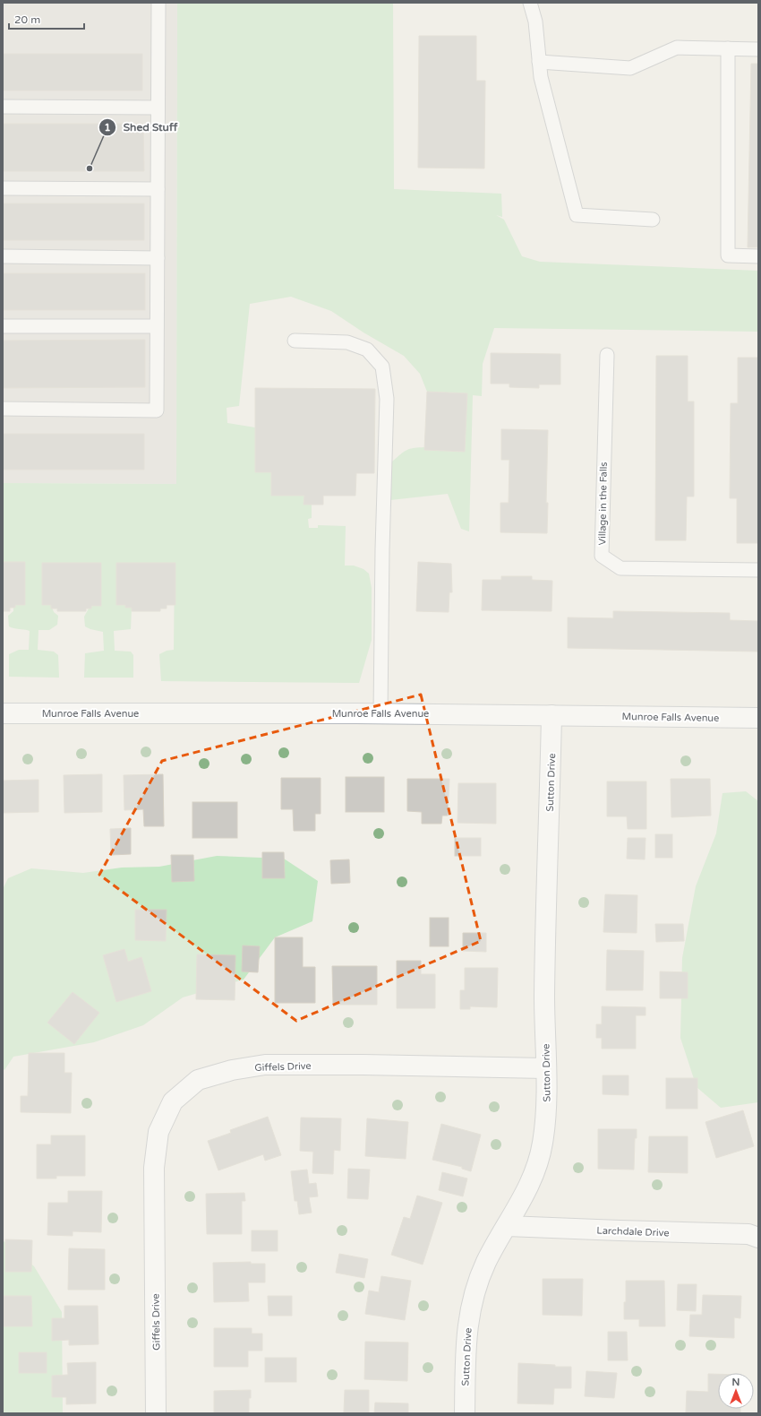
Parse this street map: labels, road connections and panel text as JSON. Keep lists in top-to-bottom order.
{
  "streets": {
    "street": [
      "Munroe Falls Avenue",
      "Sutton Drive",
      "Giffels Drive",
      "Larchdale Drive"
    ],
    "lane": ["Village in the Falls"]
  },
  "crossings": [
    ["Munroe Falls Avenue", "Sutton Drive"],
    ["Sutton Drive", "Giffels Drive"],
    ["Sutton Drive", "Larchdale Drive"]
  ],
  "places": ["Shed Stuff"],
  "scale_bar": "20 m",
  "north": "top"
}
